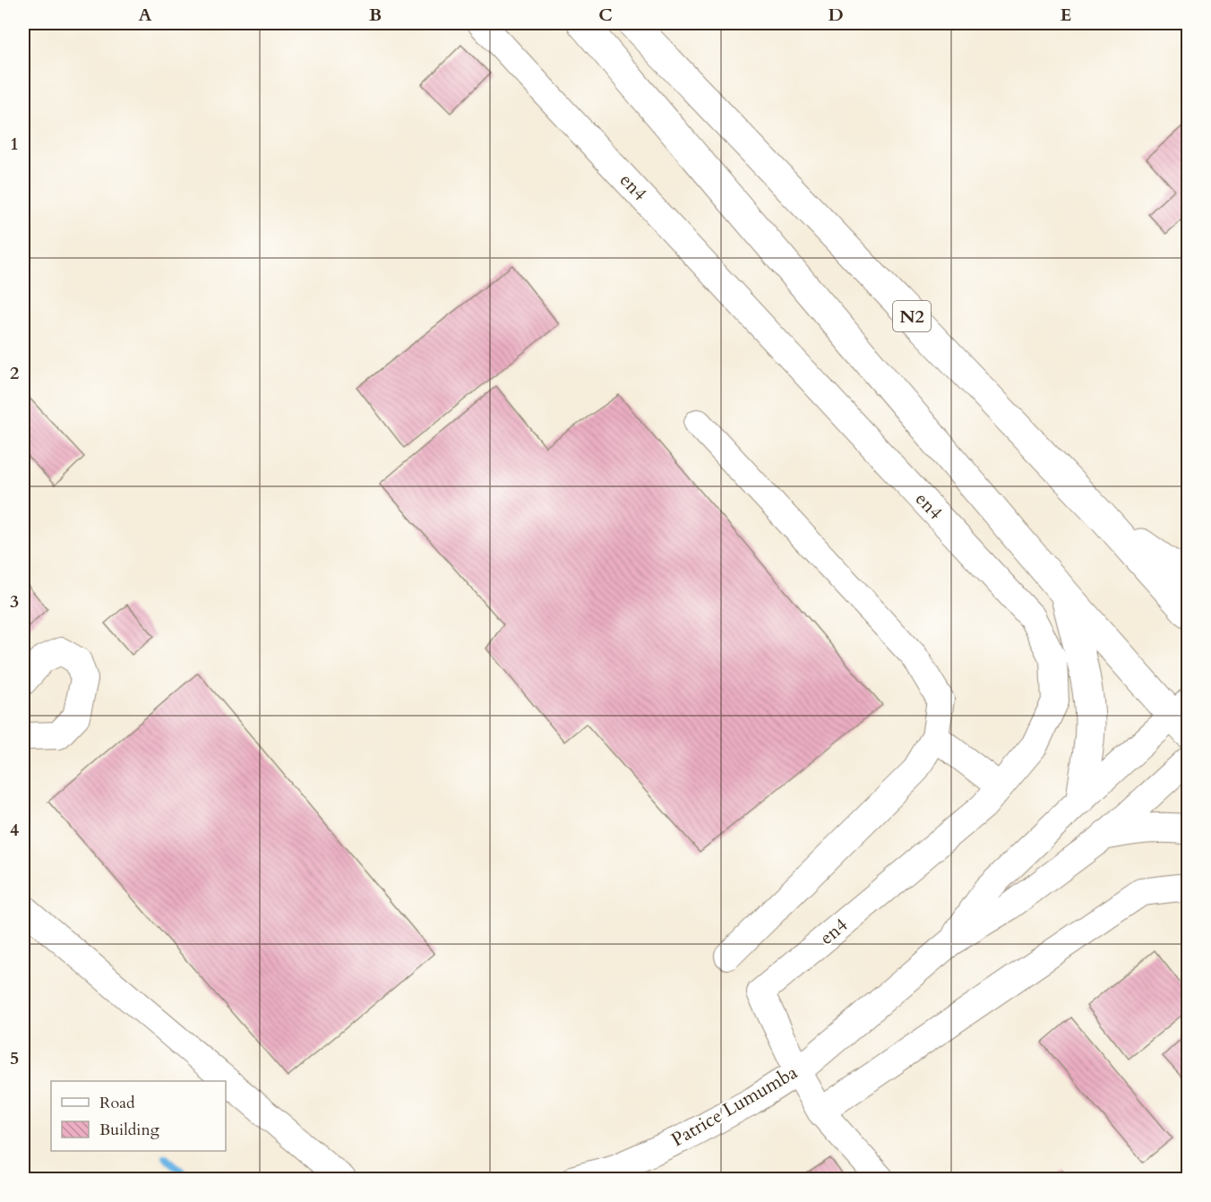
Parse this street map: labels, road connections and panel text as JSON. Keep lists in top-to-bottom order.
{
  "streets": {
    "highway": ["N2"],
    "street": ["en4", "Patrice Lumumba"]
  },
  "crossings": [
    ["en4", "Patrice Lumumba"]
  ],
  "legend": ["Road", "Building"],
  "grid": {
    "columns": [
      "A",
      "B",
      "C",
      "D",
      "E"
    ],
    "rows": [
      "1",
      "2",
      "3",
      "4",
      "5"
    ]
  }
}
